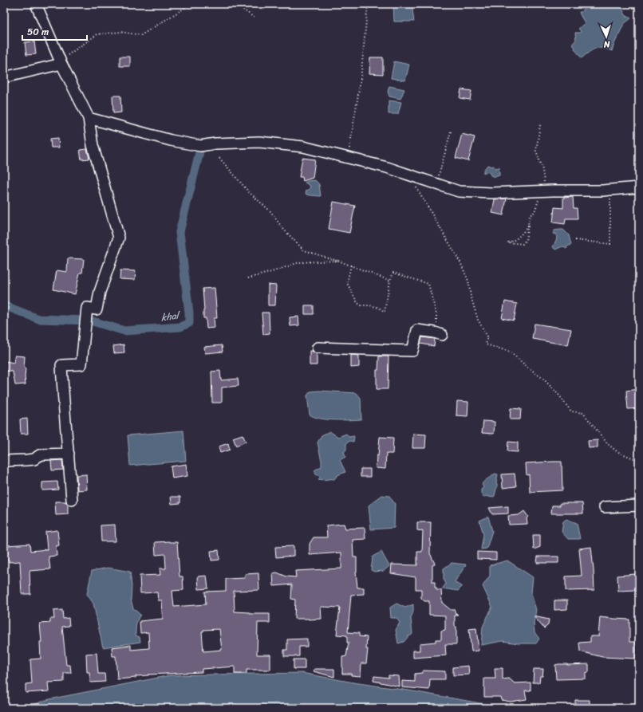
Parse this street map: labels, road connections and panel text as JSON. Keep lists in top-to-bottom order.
{
  "water": ["khal"],
  "scale_bar": "50 m",
  "north": "bottom"
}
